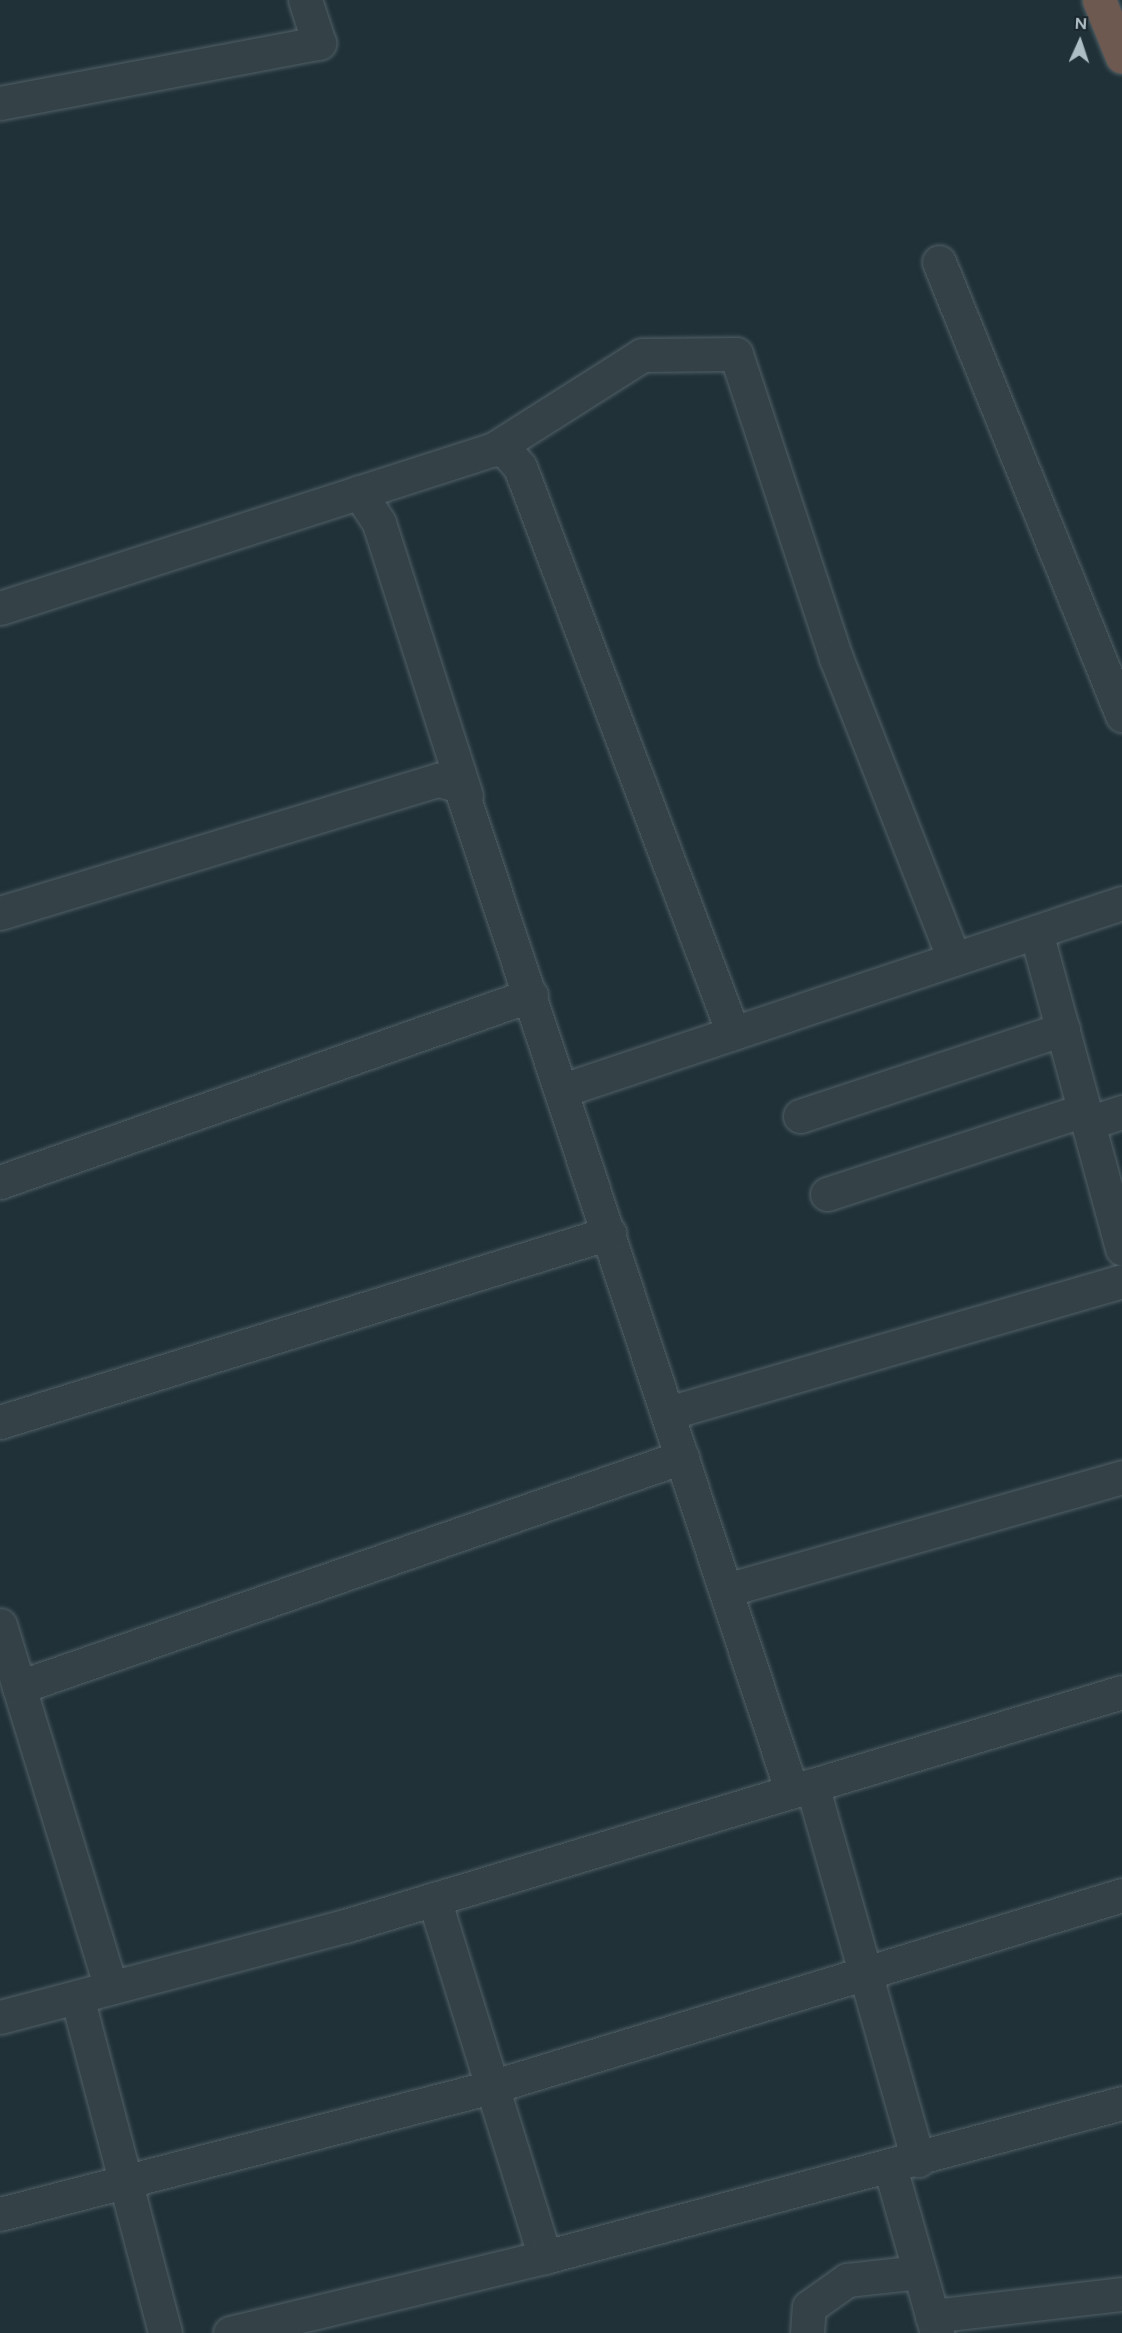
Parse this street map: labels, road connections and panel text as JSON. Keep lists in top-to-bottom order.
{
  "north": "top"
}
